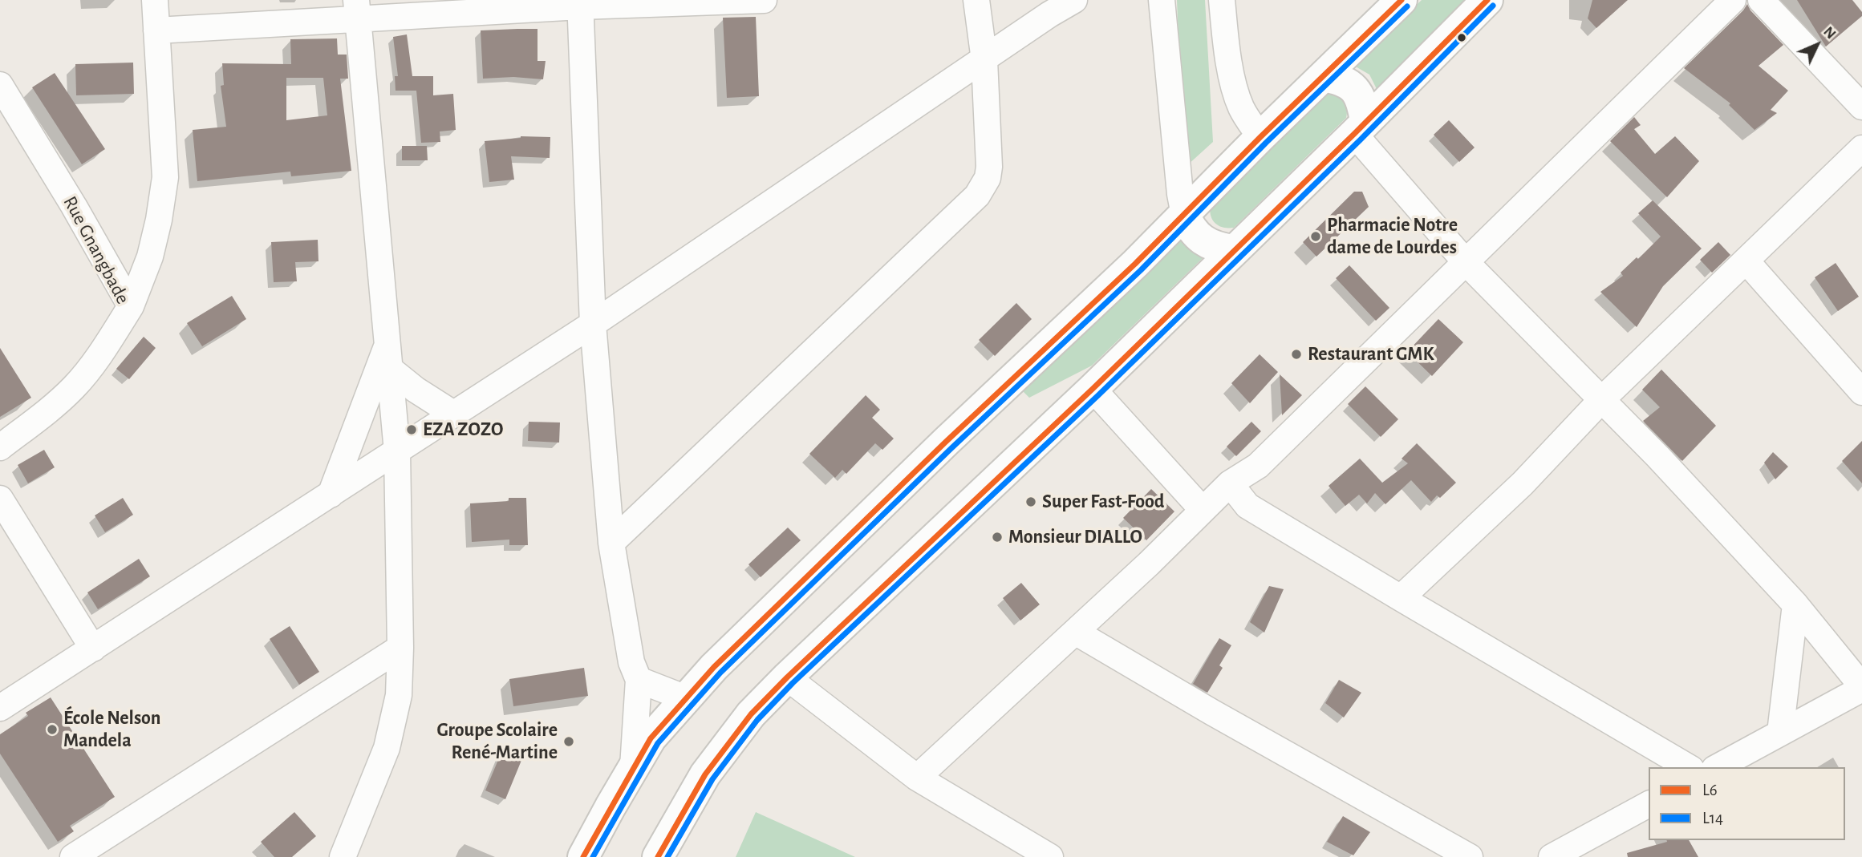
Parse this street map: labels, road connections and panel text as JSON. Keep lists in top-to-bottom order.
{
  "streets": {
    "street": ["Rue Gnangbade"]
  },
  "places": [
    "Pharmacie Notre dame de Lourdes",
    "Restaurant GMK",
    "EZA ZOZO",
    "Super Fast-Food",
    "Monsieur DIALLO",
    "École Nelson Mandela",
    "Groupe Scolaire René-Martine"
  ],
  "lines": ["transit line L6", "transit line L14"],
  "legend": ["L6", "L14"],
  "north": "top right"
}
